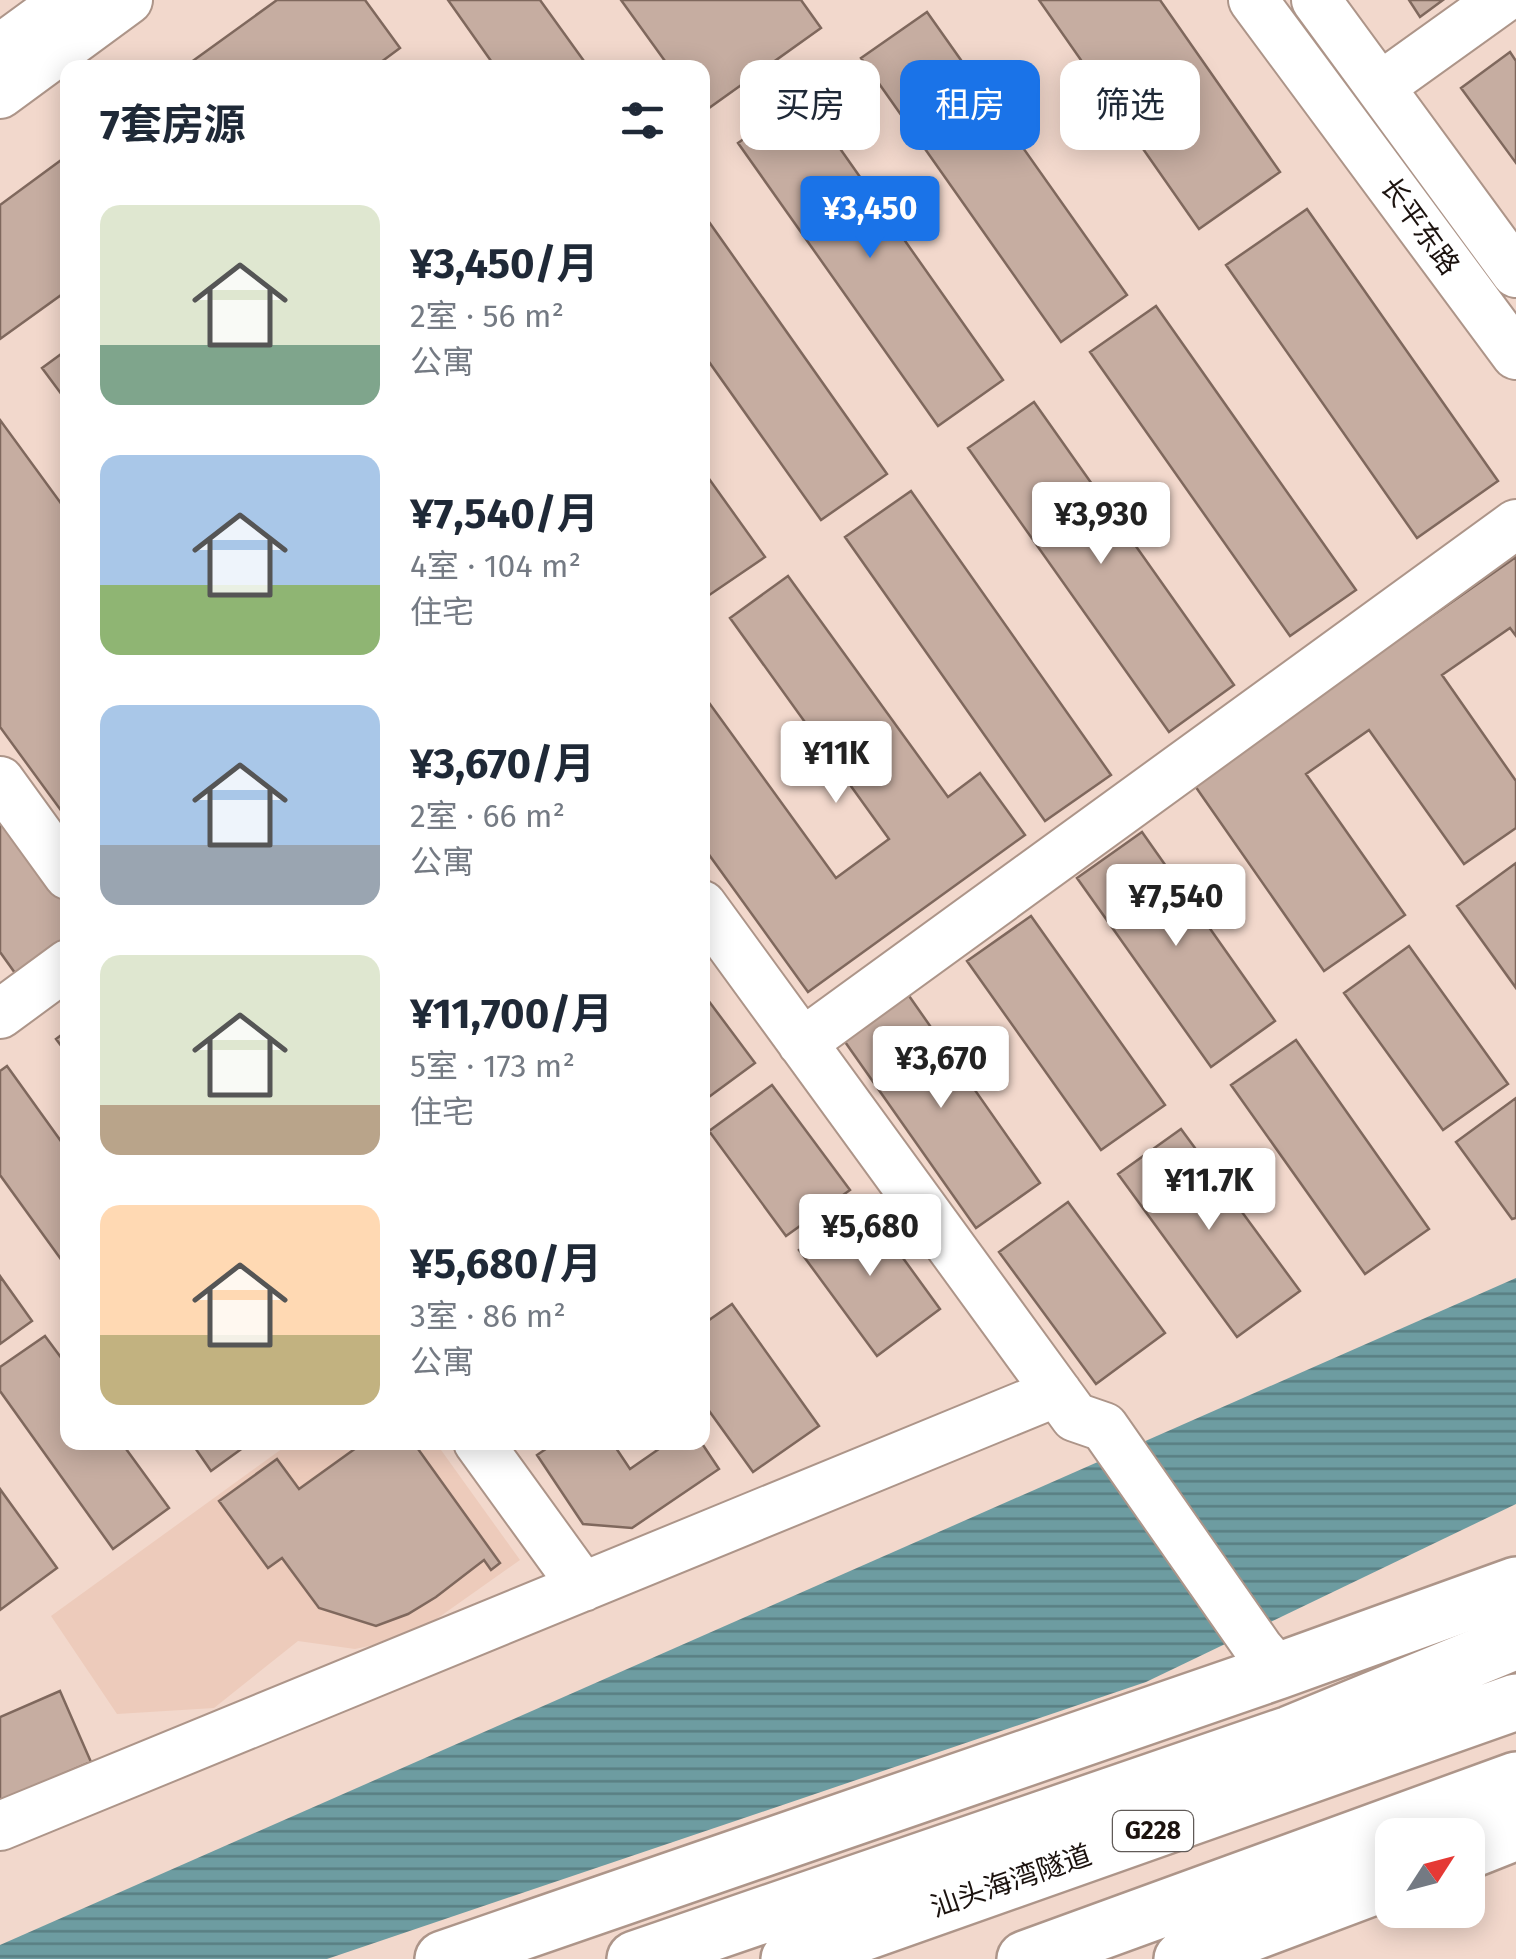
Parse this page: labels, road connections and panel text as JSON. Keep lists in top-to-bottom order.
{
  "streets": {
    "main road": ["G228", "汕头海湾隧道"],
    "street": ["长平东路"]
  },
  "north": "top right",
  "page": {
    "chip": ["买房", "租房", "筛选"],
    "heading": "7套房源",
    "price": [
      "¥3,450",
      "¥3,930",
      "¥11K",
      "¥7,540",
      "¥3,670",
      "¥11.7K",
      "¥5,680"
    ],
    "list": [
      {
        "name": "¥3,450/月",
        "note": "2室 · 56 m² · 公寓"
      },
      {
        "name": "¥7,540/月",
        "note": "4室 · 104 m² · 住宅"
      },
      {
        "name": "¥3,670/月",
        "note": "2室 · 66 m² · 公寓"
      },
      {
        "name": "¥11,700/月",
        "note": "5室 · 173 m² · 住宅"
      },
      {
        "name": "¥5,680/月",
        "note": "3室 · 86 m² · 公寓"
      }
    ]
  }
}
